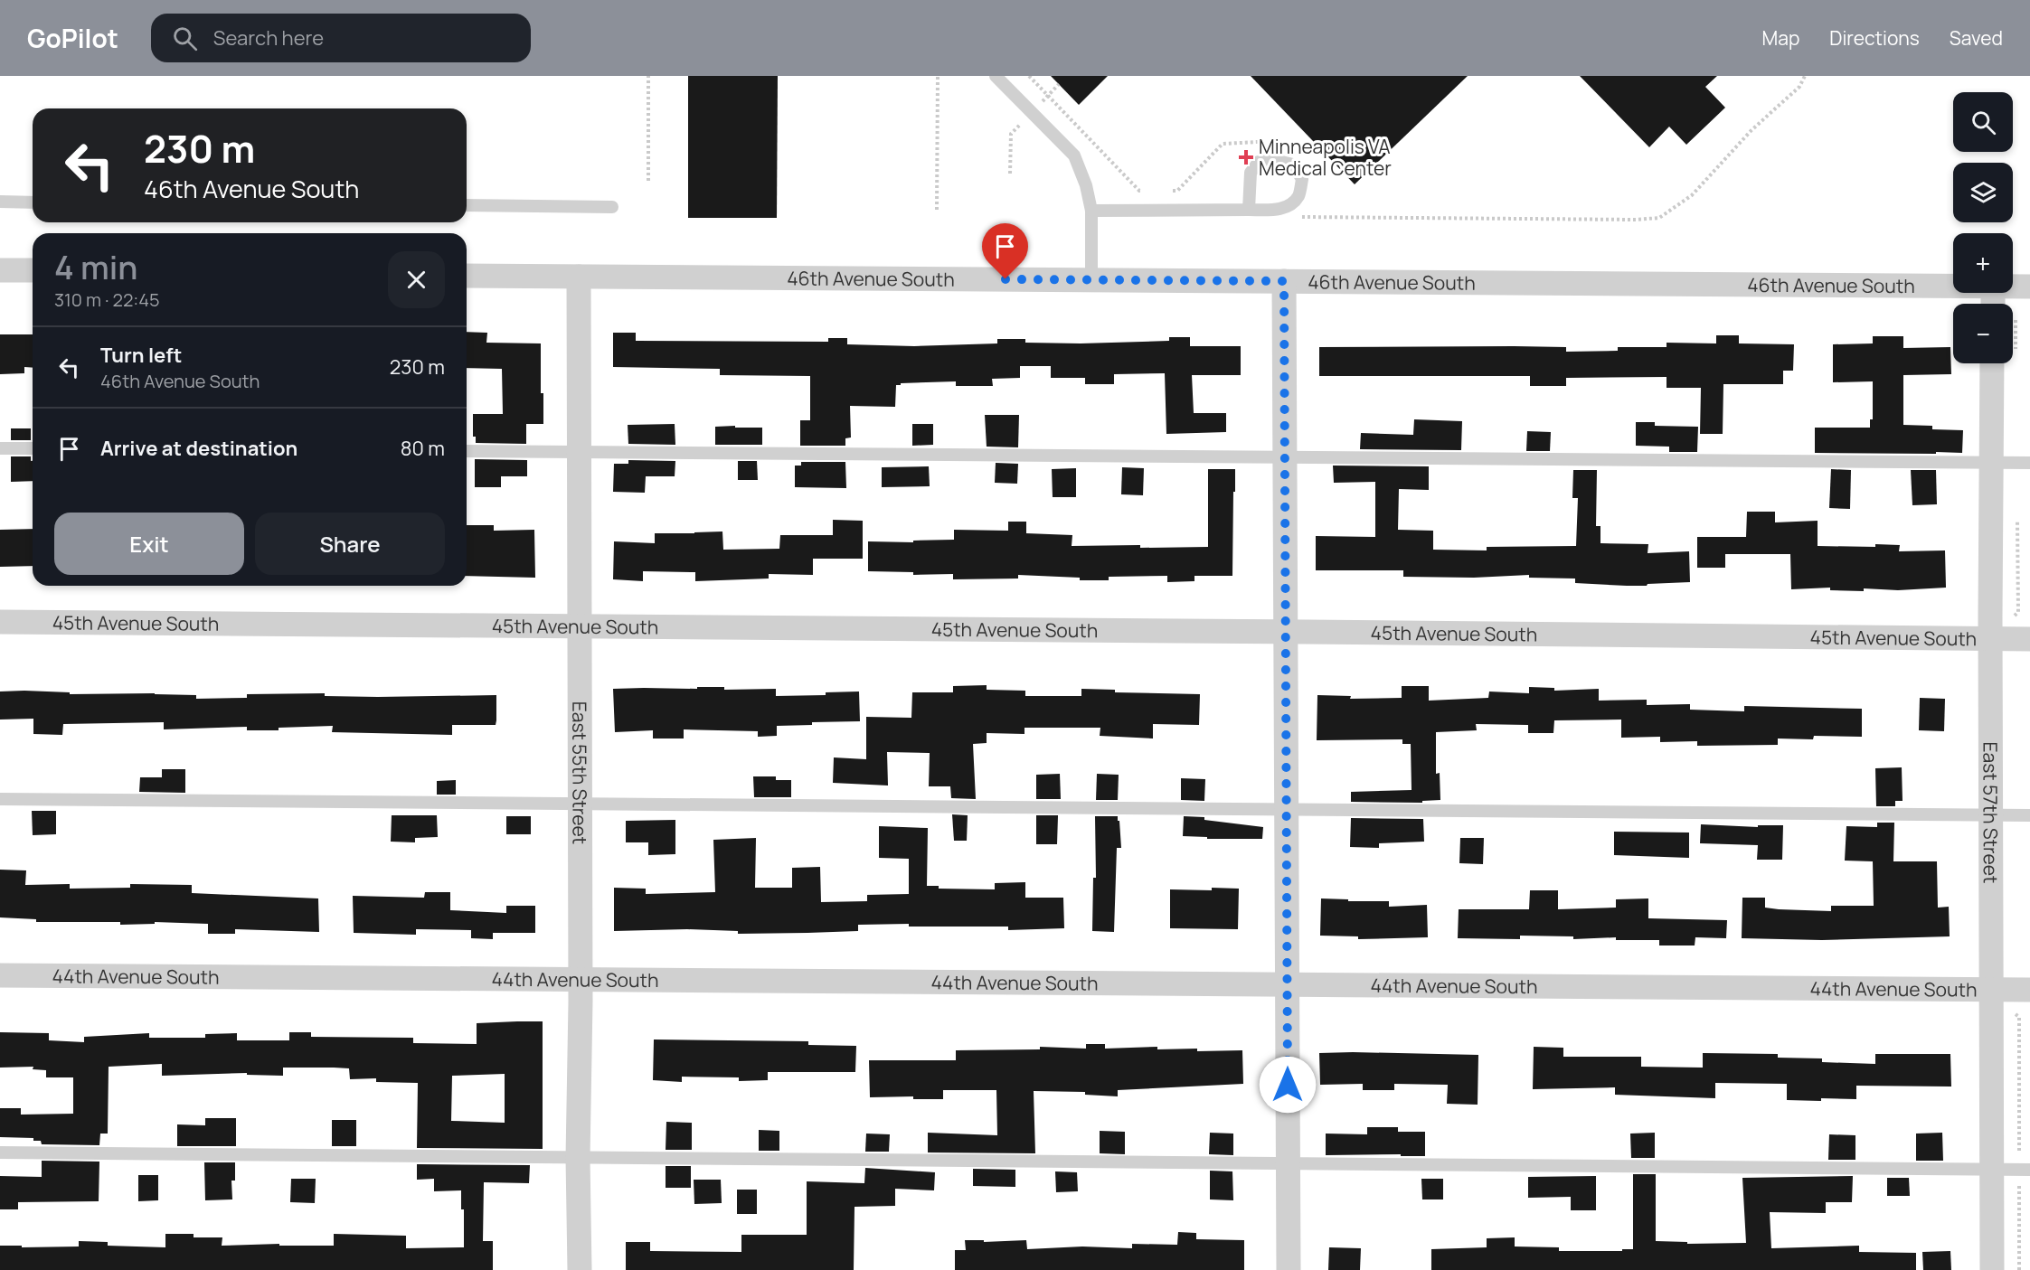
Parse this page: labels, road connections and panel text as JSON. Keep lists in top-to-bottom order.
{
  "streets": {
    "street": [
      "46th Avenue South",
      "45th Avenue South",
      "East 55th Street",
      "East 57th Street",
      "44th Avenue South"
    ]
  },
  "crossings": [
    ["46th Avenue South", "East 55th Street"],
    ["45th Avenue South", "East 55th Street"],
    ["45th Avenue South", "East 57th Street"],
    ["East 55th Street", "44th Avenue South"],
    ["East 57th Street", "44th Avenue South"]
  ],
  "places": {
    "health": ["Minneapolis VA Medical Center"]
  },
  "page": {
    "header": "GoPilot",
    "search": "Search here",
    "nav": ["Map", "Directions", "Saved"],
    "map_buttons": ["+", "−"],
    "turn": ["230 m", "46th Avenue South"],
    "heading": ["4 min", "310 m · 22:45"],
    "list": [
      {
        "name": "Turn left",
        "note": "46th Avenue South",
        "value": "230 m"
      },
      {
        "name": "Arrive at destination",
        "value": "80 m"
      }
    ],
    "buttons": ["Exit", "Share"]
  }
}
